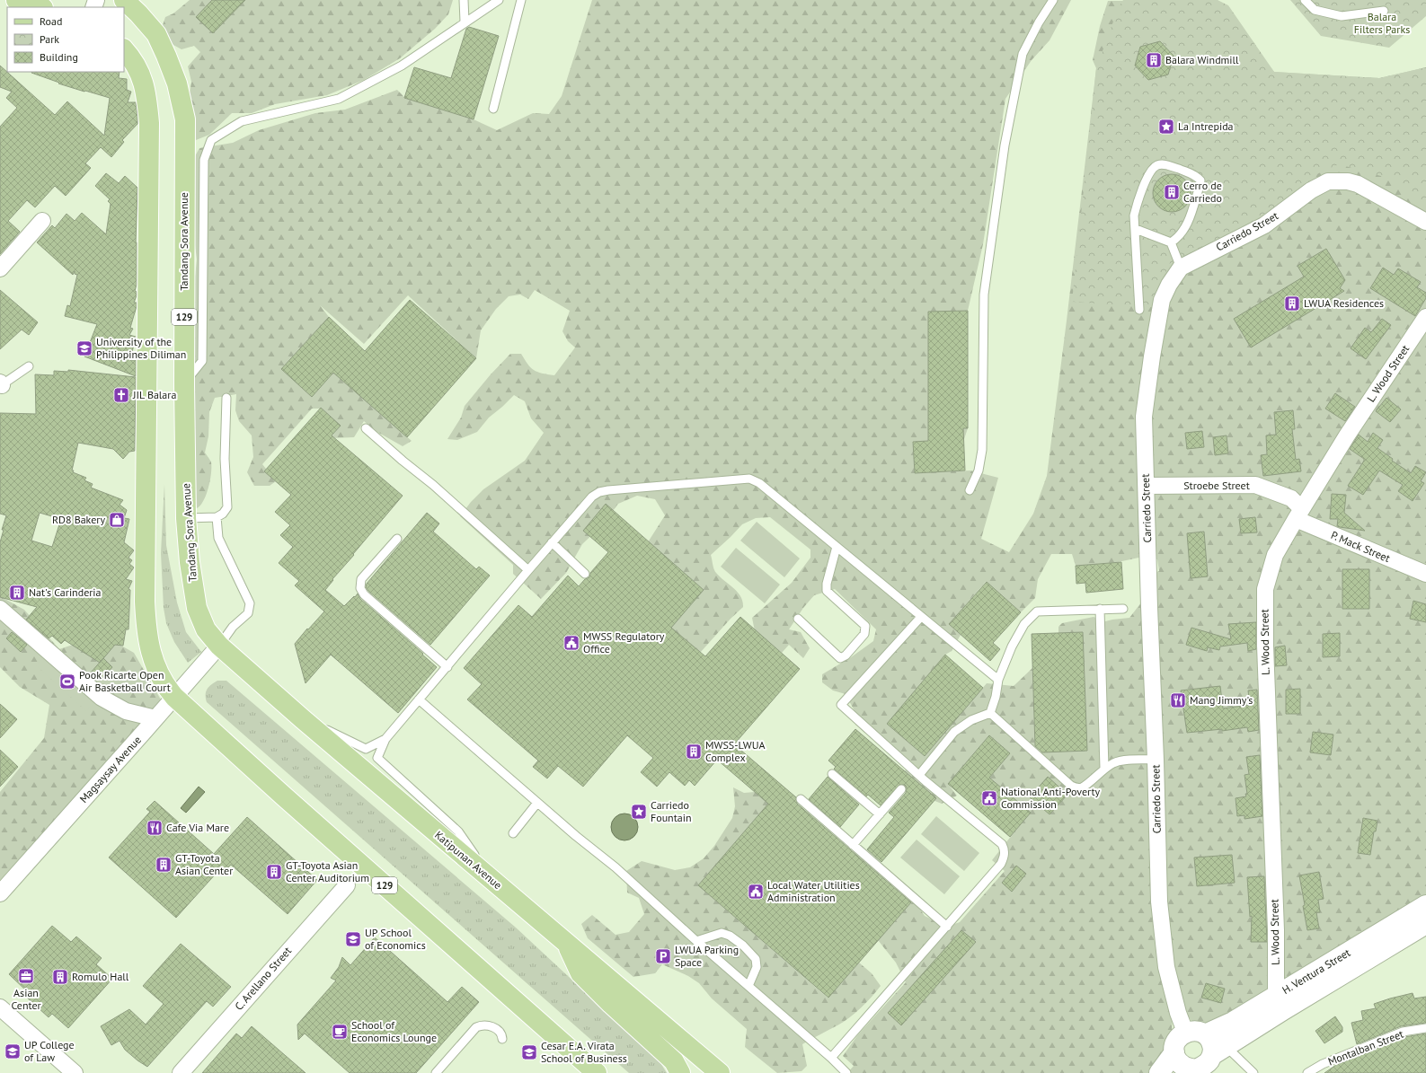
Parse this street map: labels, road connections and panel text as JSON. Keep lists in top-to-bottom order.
{
  "streets": {
    "main road": ["Tandang Sora Avenue", "129", "Katipunan Avenue"],
    "street": [
      "Carriedo Street",
      "L. Wood Street",
      "Stroebe Street",
      "P. Mack Street",
      "Magsaysay Avenue",
      "H. Ventura Street",
      "C. Arellano Street"
    ],
    "lane": ["Montalban Street"]
  },
  "crossings": [
    ["Carriedo Street", "Stroebe Street"],
    ["Carriedo Street", "H. Ventura Street"],
    ["Tandang Sora Avenue", "Magsaysay Avenue"],
    ["Tandang Sora Avenue", "Katipunan Avenue"],
    ["129", "Magsaysay Avenue"],
    ["L. Wood Street", "Stroebe Street"],
    ["L. Wood Street", "P. Mack Street"],
    ["L. Wood Street", "H. Ventura Street"],
    ["Stroebe Street", "P. Mack Street"],
    ["Magsaysay Avenue", "Katipunan Avenue"]
  ],
  "parks": ["Balara Filters Parks"],
  "places": {
    "building": [
      "Balara Windmill",
      "Cerro de Carriedo",
      "LWUA Residences",
      "Nat's Carinderia",
      "MWSS-LWUA Complex",
      "GT-Toyota Asian Center",
      "GT-Toyota Asian Center Auditorium",
      "Romulo Hall"
    ],
    "place": ["La Intrepida", "Carriedo Fountain"],
    "school or university": [
      "University of the Philippines Diliman",
      "UP School of Economics",
      "UP College of Law",
      "Cesar E.A. Virata School of Business"
    ],
    "church": ["JIL Balara"],
    "shop": ["RD8 Bakery"],
    "public building": ["MWSS Regulatory Office", "National Anti-Poverty Commission", "Local Water Utilities Administration"],
    "sports": ["Pook Ricarte Open Air Basketball Court"],
    "restaurant": ["Mang Jimmy's", "Cafe Via Mare"],
    "parking": ["LWUA Parking Space"],
    "office": ["Asian Center"],
    "cafe": ["School of Economics Lounge"]
  },
  "legend": ["Road", "Park", "Building"]
}
